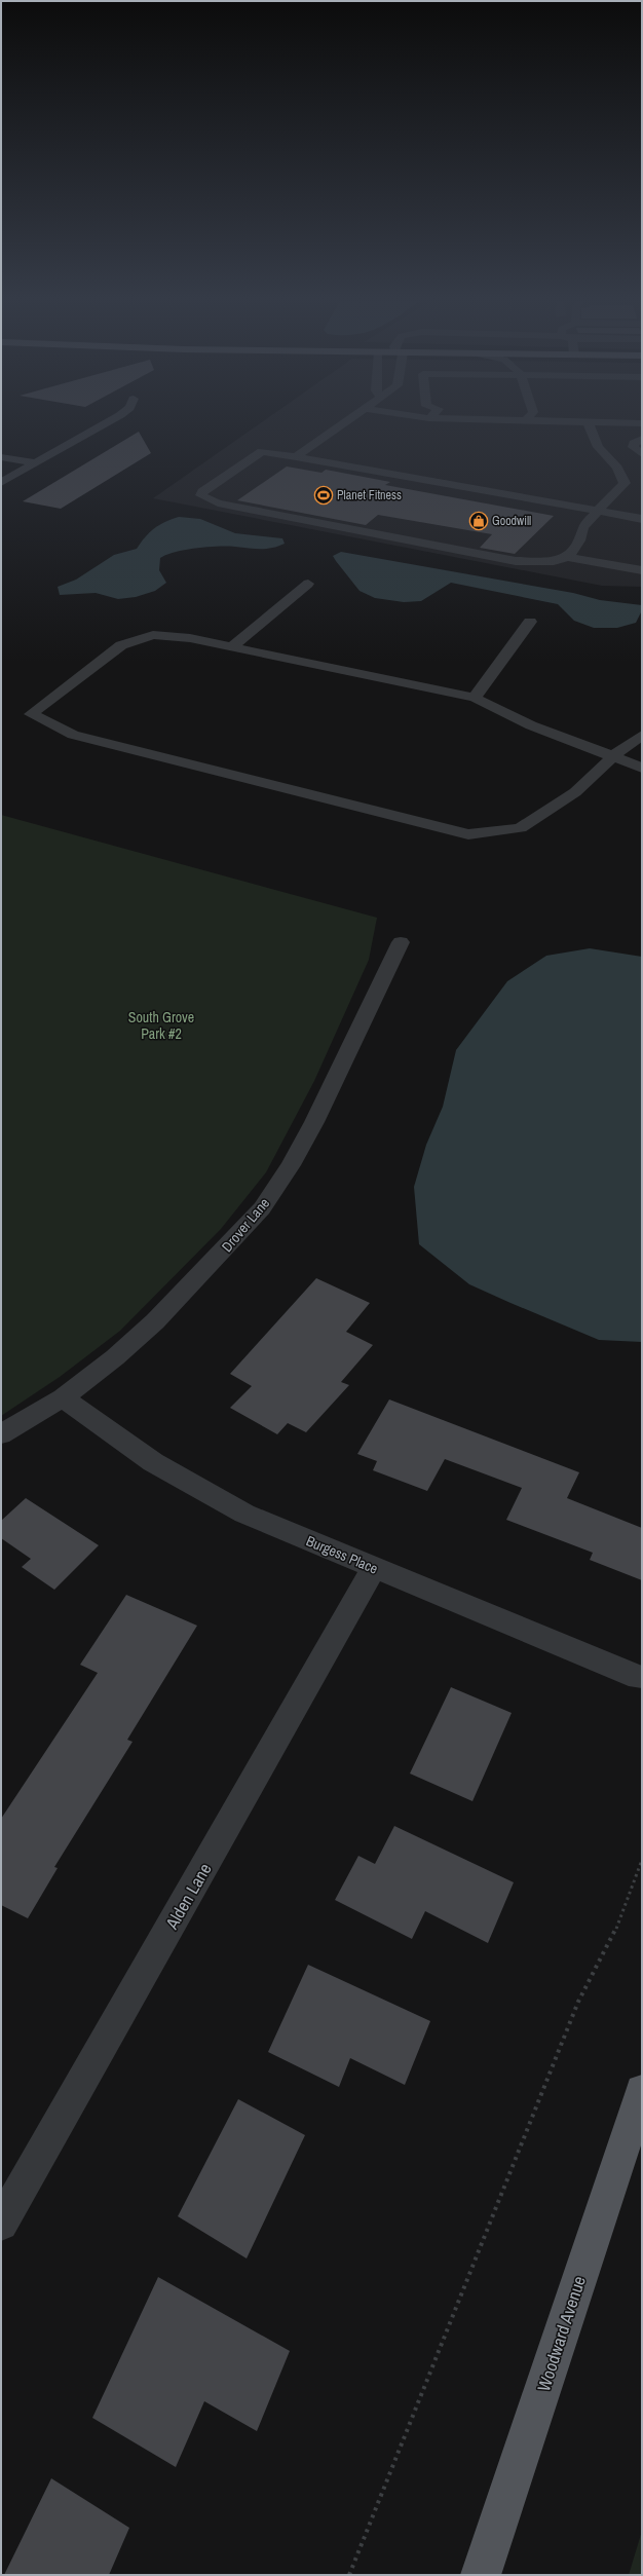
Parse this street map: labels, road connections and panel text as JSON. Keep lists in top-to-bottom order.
{
  "streets": {
    "main road": ["Woodward Avenue"],
    "street": ["Drover Lane", "Burgess Place", "Alden Lane"]
  },
  "crossings": [
    ["Drover Lane", "Burgess Place"],
    ["Burgess Place", "Alden Lane"]
  ],
  "parks": ["South Grove Park #2"],
  "places": {
    "sports": ["Planet Fitness"],
    "shop": ["Goodwill"]
  }
}
